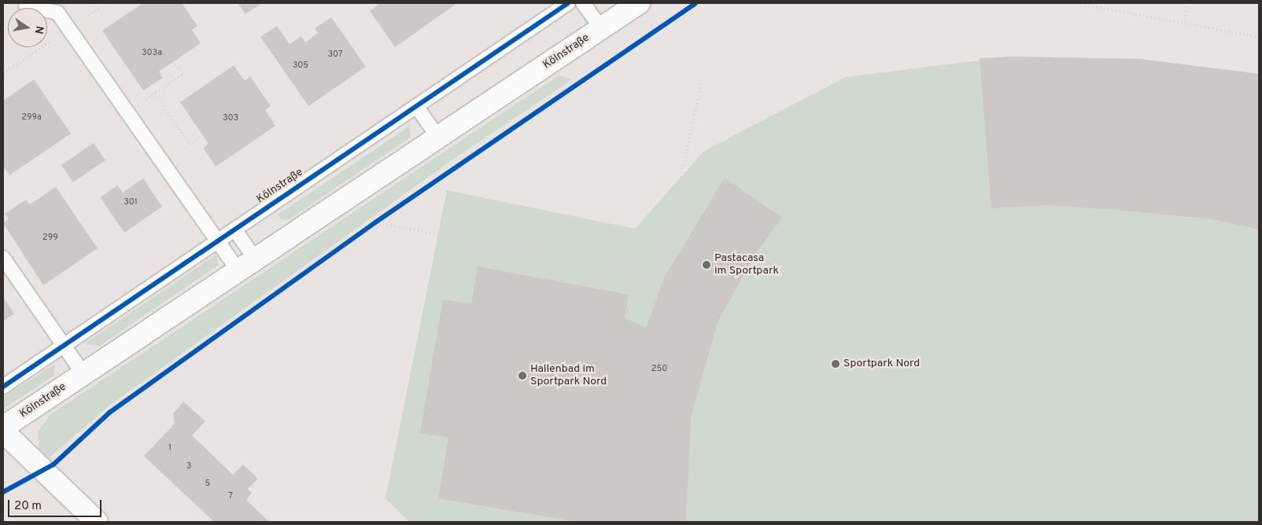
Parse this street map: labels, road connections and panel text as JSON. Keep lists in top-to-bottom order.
{
  "streets": {
    "main road": ["Kölnstraße"]
  },
  "places": ["Pastacasa im Sportpark", "Sportpark Nord", "Hallenbad im Sportpark Nord"],
  "house_numbers": [
    "303a",
    "307",
    "305",
    "299a",
    "303",
    "301",
    "299",
    "250",
    "1",
    "3",
    "5",
    "7"
  ],
  "scale_bar": "20 m",
  "north": "right"
}
